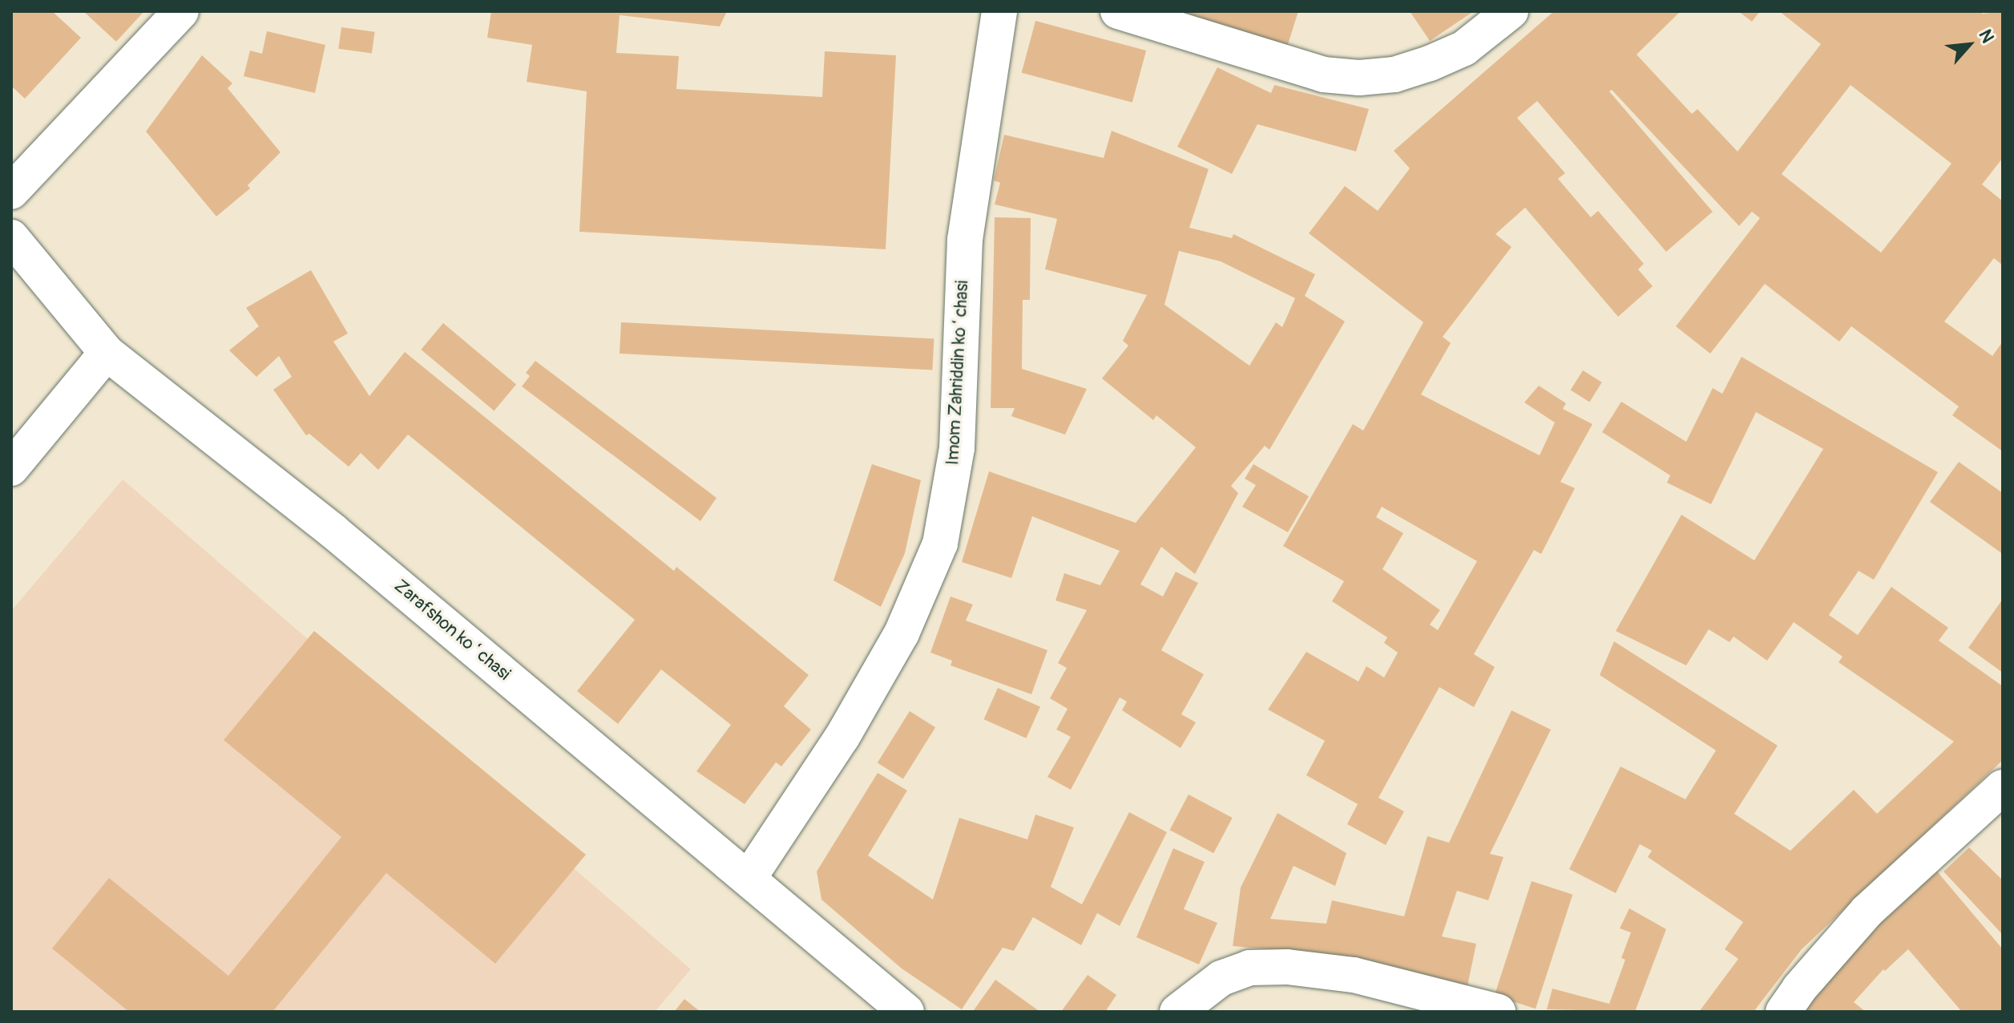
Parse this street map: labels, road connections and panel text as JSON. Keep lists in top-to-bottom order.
{
  "streets": {
    "street": ["Imom Zahriddin koʻchasi", "Zarafshon koʻchasi"]
  },
  "crossings": [
    ["Imom Zahriddin koʻchasi", "Zarafshon koʻchasi"]
  ],
  "north": "top right"
}
